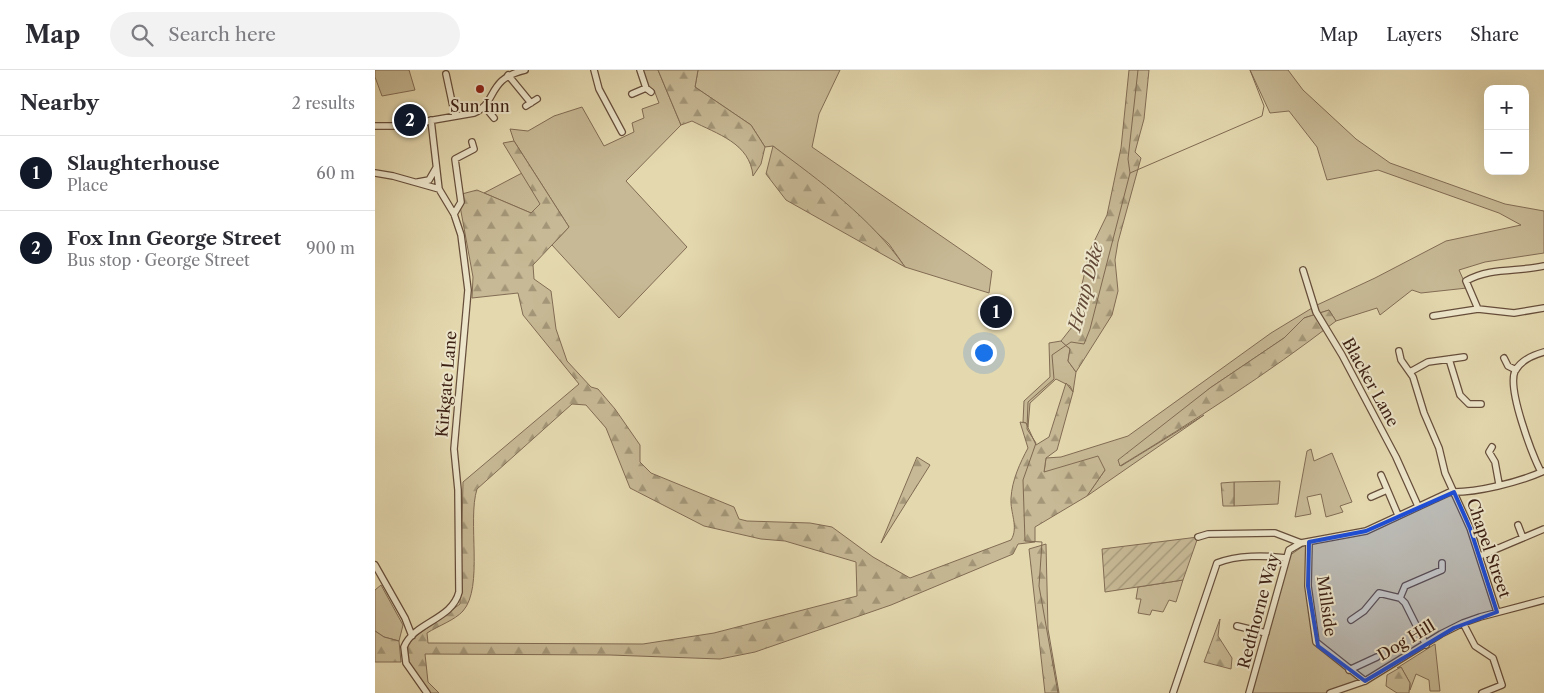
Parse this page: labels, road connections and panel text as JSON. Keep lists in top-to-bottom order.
{
  "streets": {
    "street": [
      "Blacker Lane",
      "Kirkgate Lane",
      "Chapel Street",
      "Millside",
      "Redthorne Way",
      "Dog Hill"
    ]
  },
  "crossings": [
    ["Chapel Street", "Dog Hill"],
    ["Millside", "Dog Hill"]
  ],
  "water": ["Hemp Dike"],
  "places": ["Sun Inn"],
  "page": {
    "header": "Map",
    "search": "Search here",
    "nav": ["Map", "Layers", "Share"],
    "heading": ["Nearby", "2 results"],
    "map_buttons": ["+", "−"],
    "pins": ["2", "1"],
    "list": [
      {
        "mark": "1",
        "name": "Slaughterhouse",
        "note": "Place",
        "value": "60 m"
      },
      {
        "mark": "2",
        "name": "Fox Inn George Street",
        "note": "Bus stop · George Street",
        "value": "900 m"
      }
    ]
  }
}
